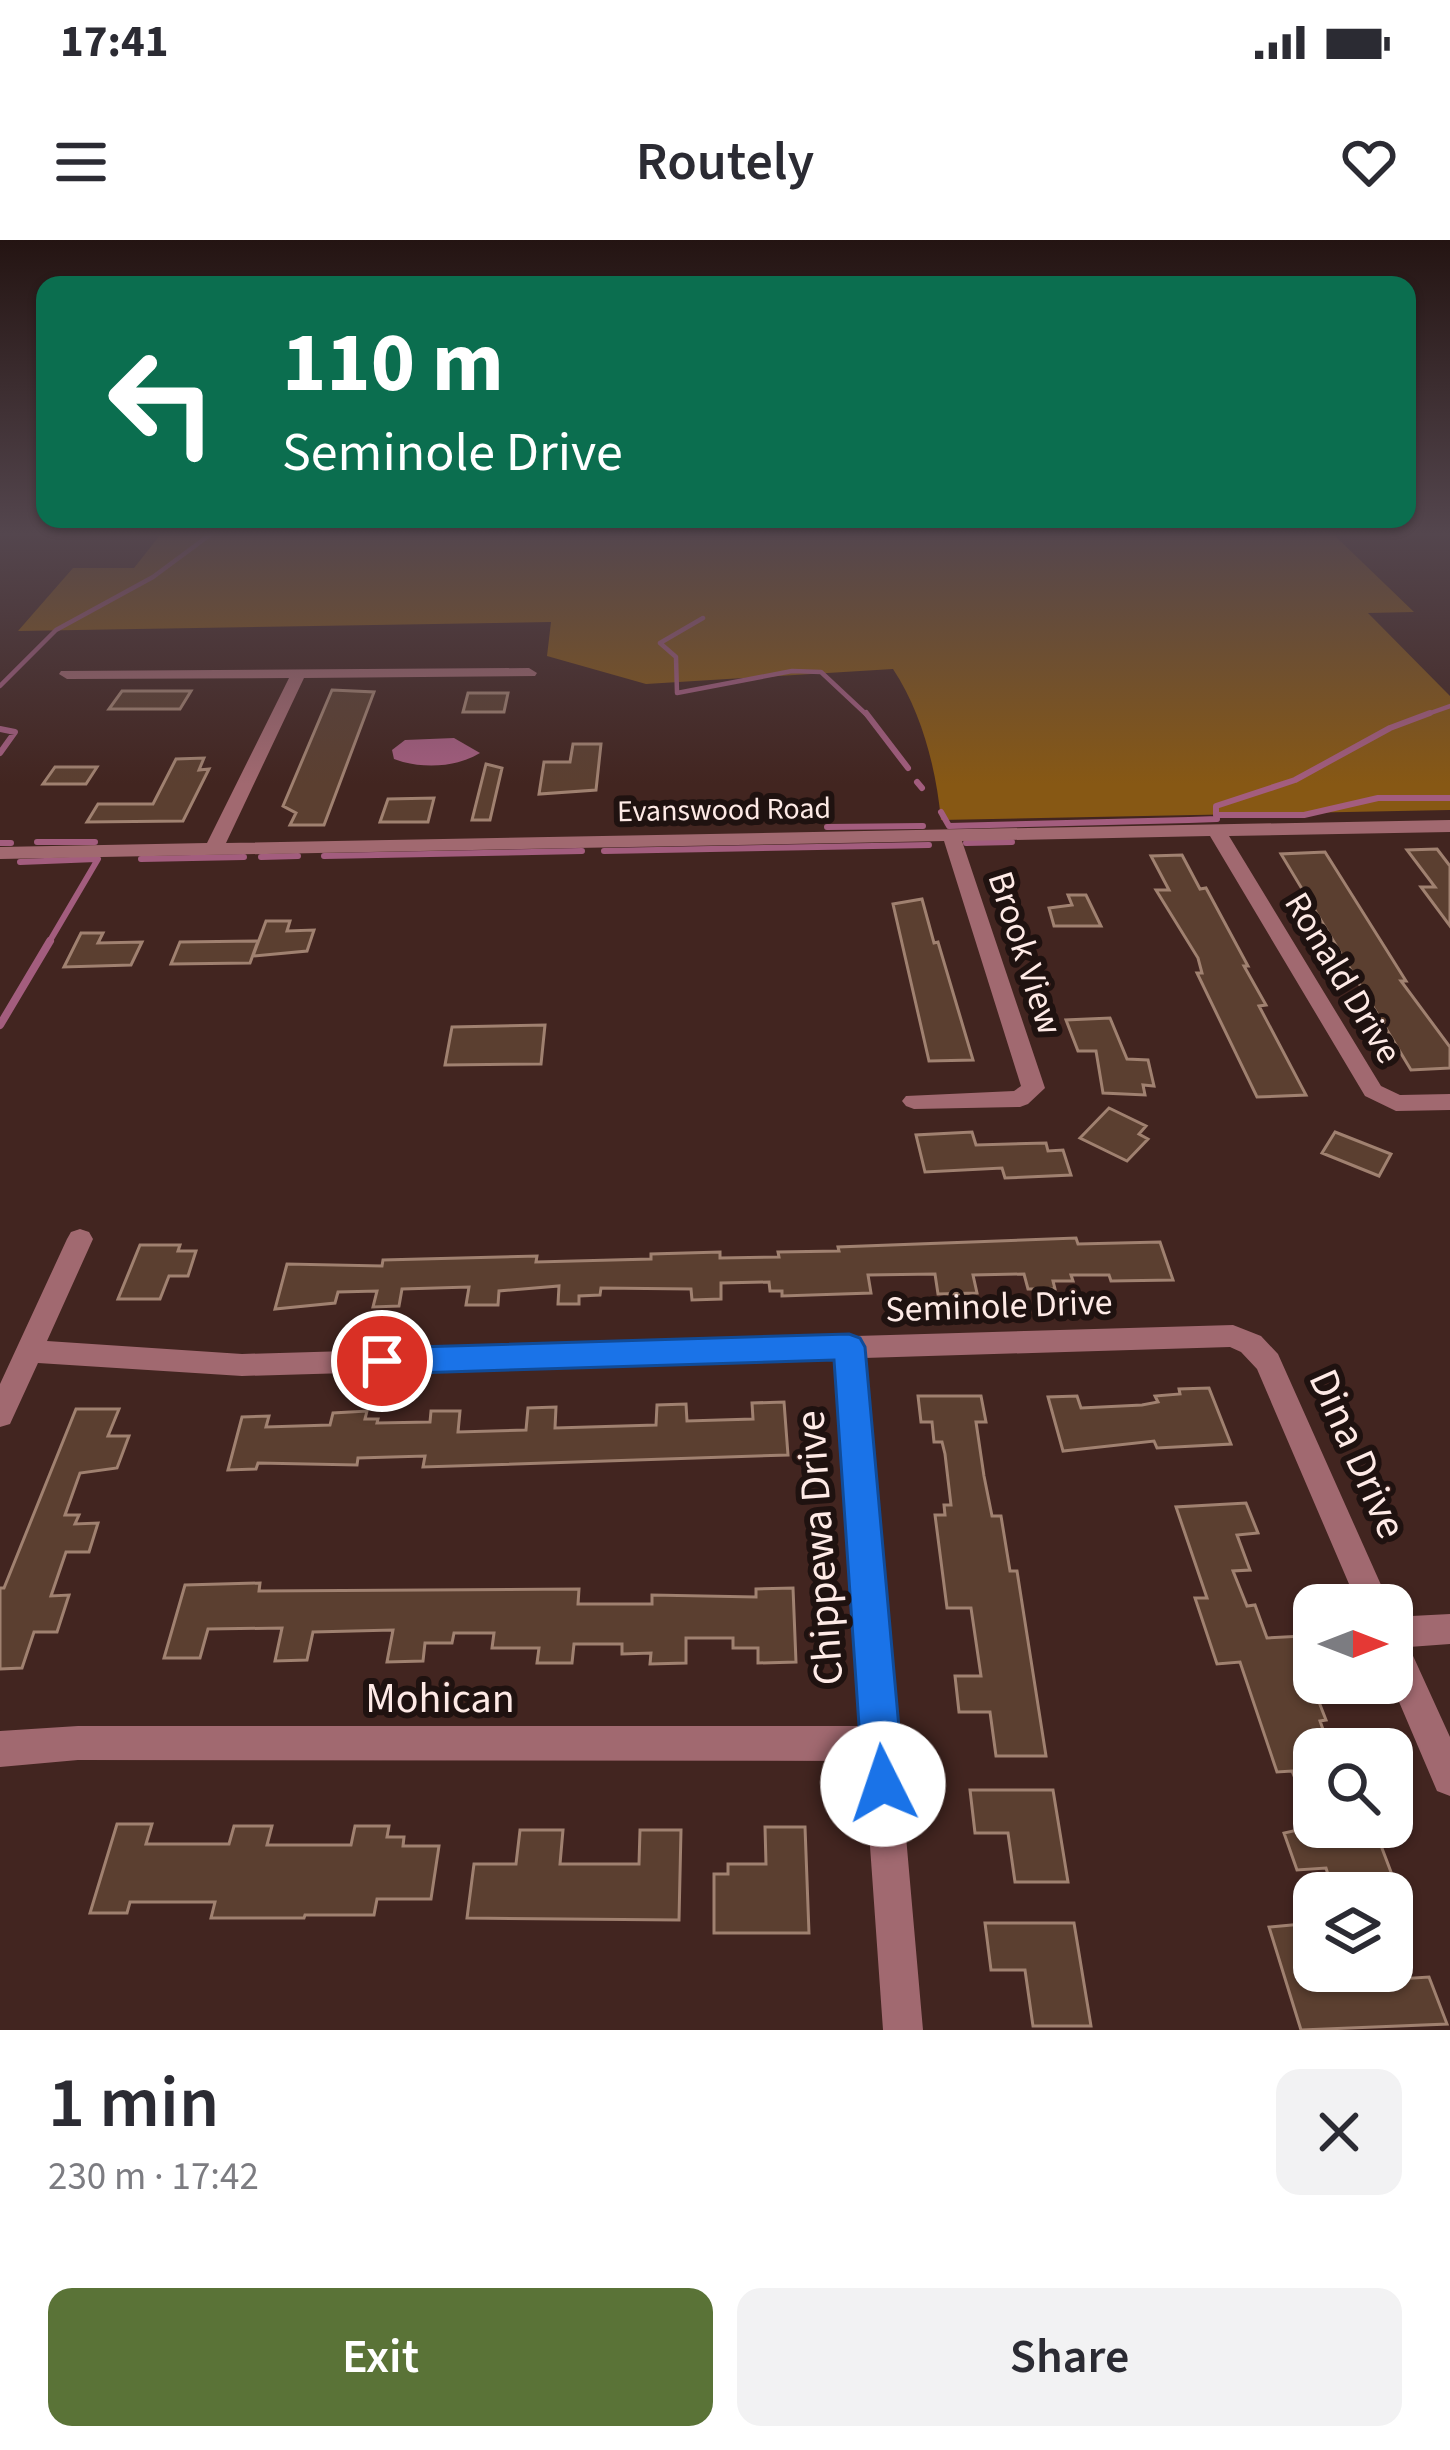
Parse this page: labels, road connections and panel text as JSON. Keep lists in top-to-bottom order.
{
  "streets": {
    "street": [
      "Evanswood Road",
      "Brook View",
      "Ronald Drive",
      "Seminole Drive",
      "Dina Drive",
      "Chippewa Drive",
      "Mohican"
    ]
  },
  "crossings": [
    ["Evanswood Road", "Brook View"],
    ["Evanswood Road", "Ronald Drive"],
    ["Seminole Drive", "Dina Drive"],
    ["Seminole Drive", "Chippewa Drive"],
    ["Chippewa Drive", "Mohican"]
  ],
  "north": "right",
  "page": {
    "status": "17:41",
    "header": "Routely",
    "turn": ["110 m", "Seminole Drive"],
    "heading": ["1 min", "230 m · 17:42"],
    "buttons": ["Exit", "Share"]
  }
}
